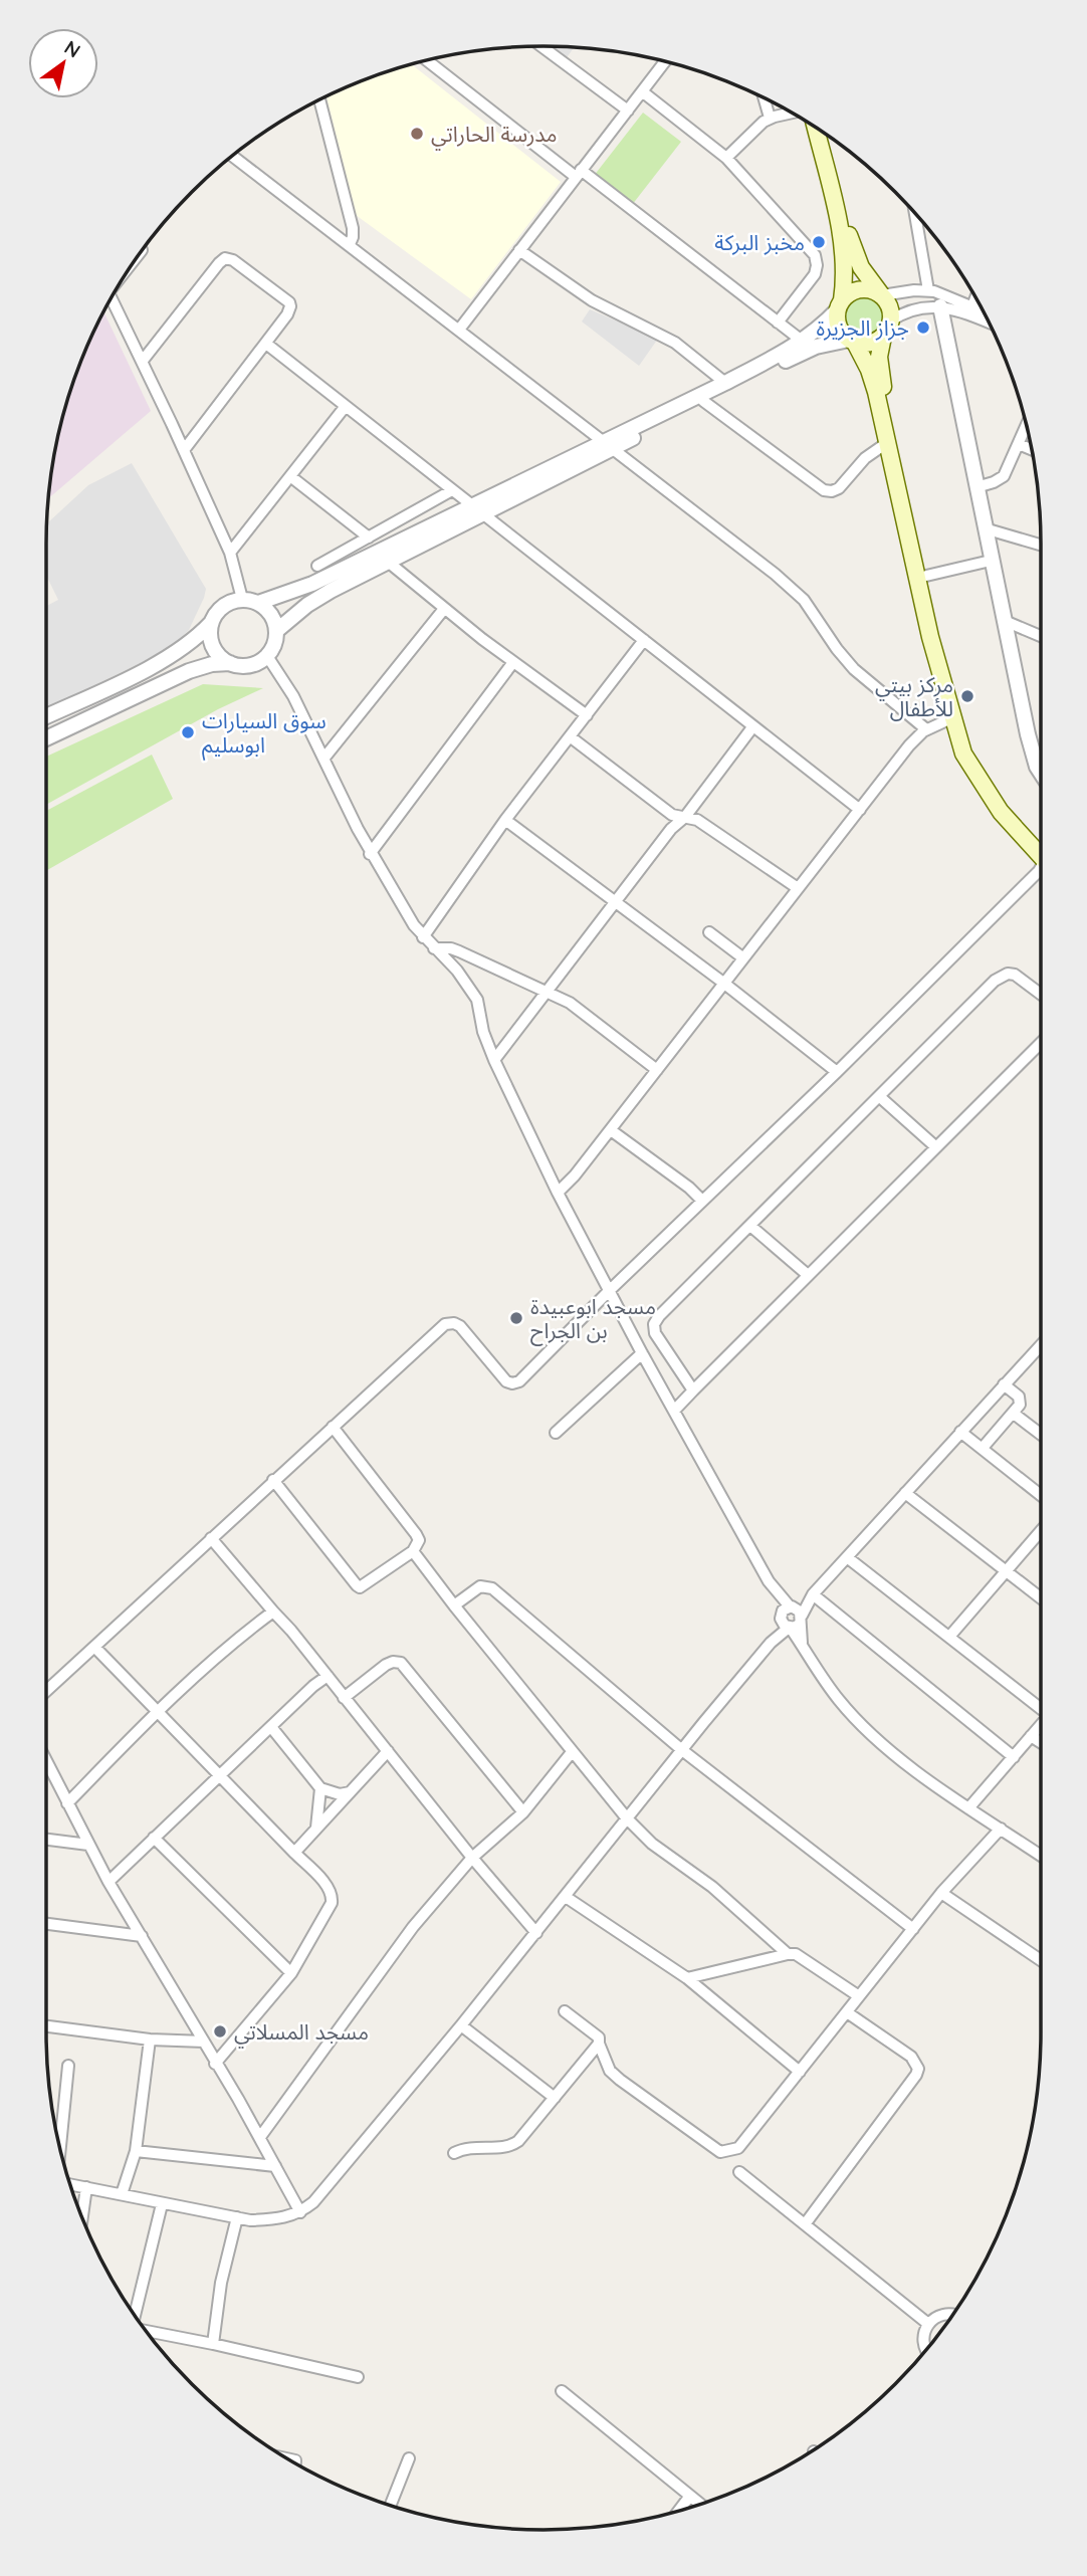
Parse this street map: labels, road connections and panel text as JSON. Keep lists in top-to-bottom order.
{
  "places": [
    "مدرسة الحاراتي",
    "مخبز البركة",
    "جزاز الجزيرة",
    "مركز بيتي للأطفال",
    "سوق السيارات ابوسليم",
    "مسجد ابوعبيدة بن الجراح",
    "مسجد المسلاتي"
  ],
  "north": "top right"
}
